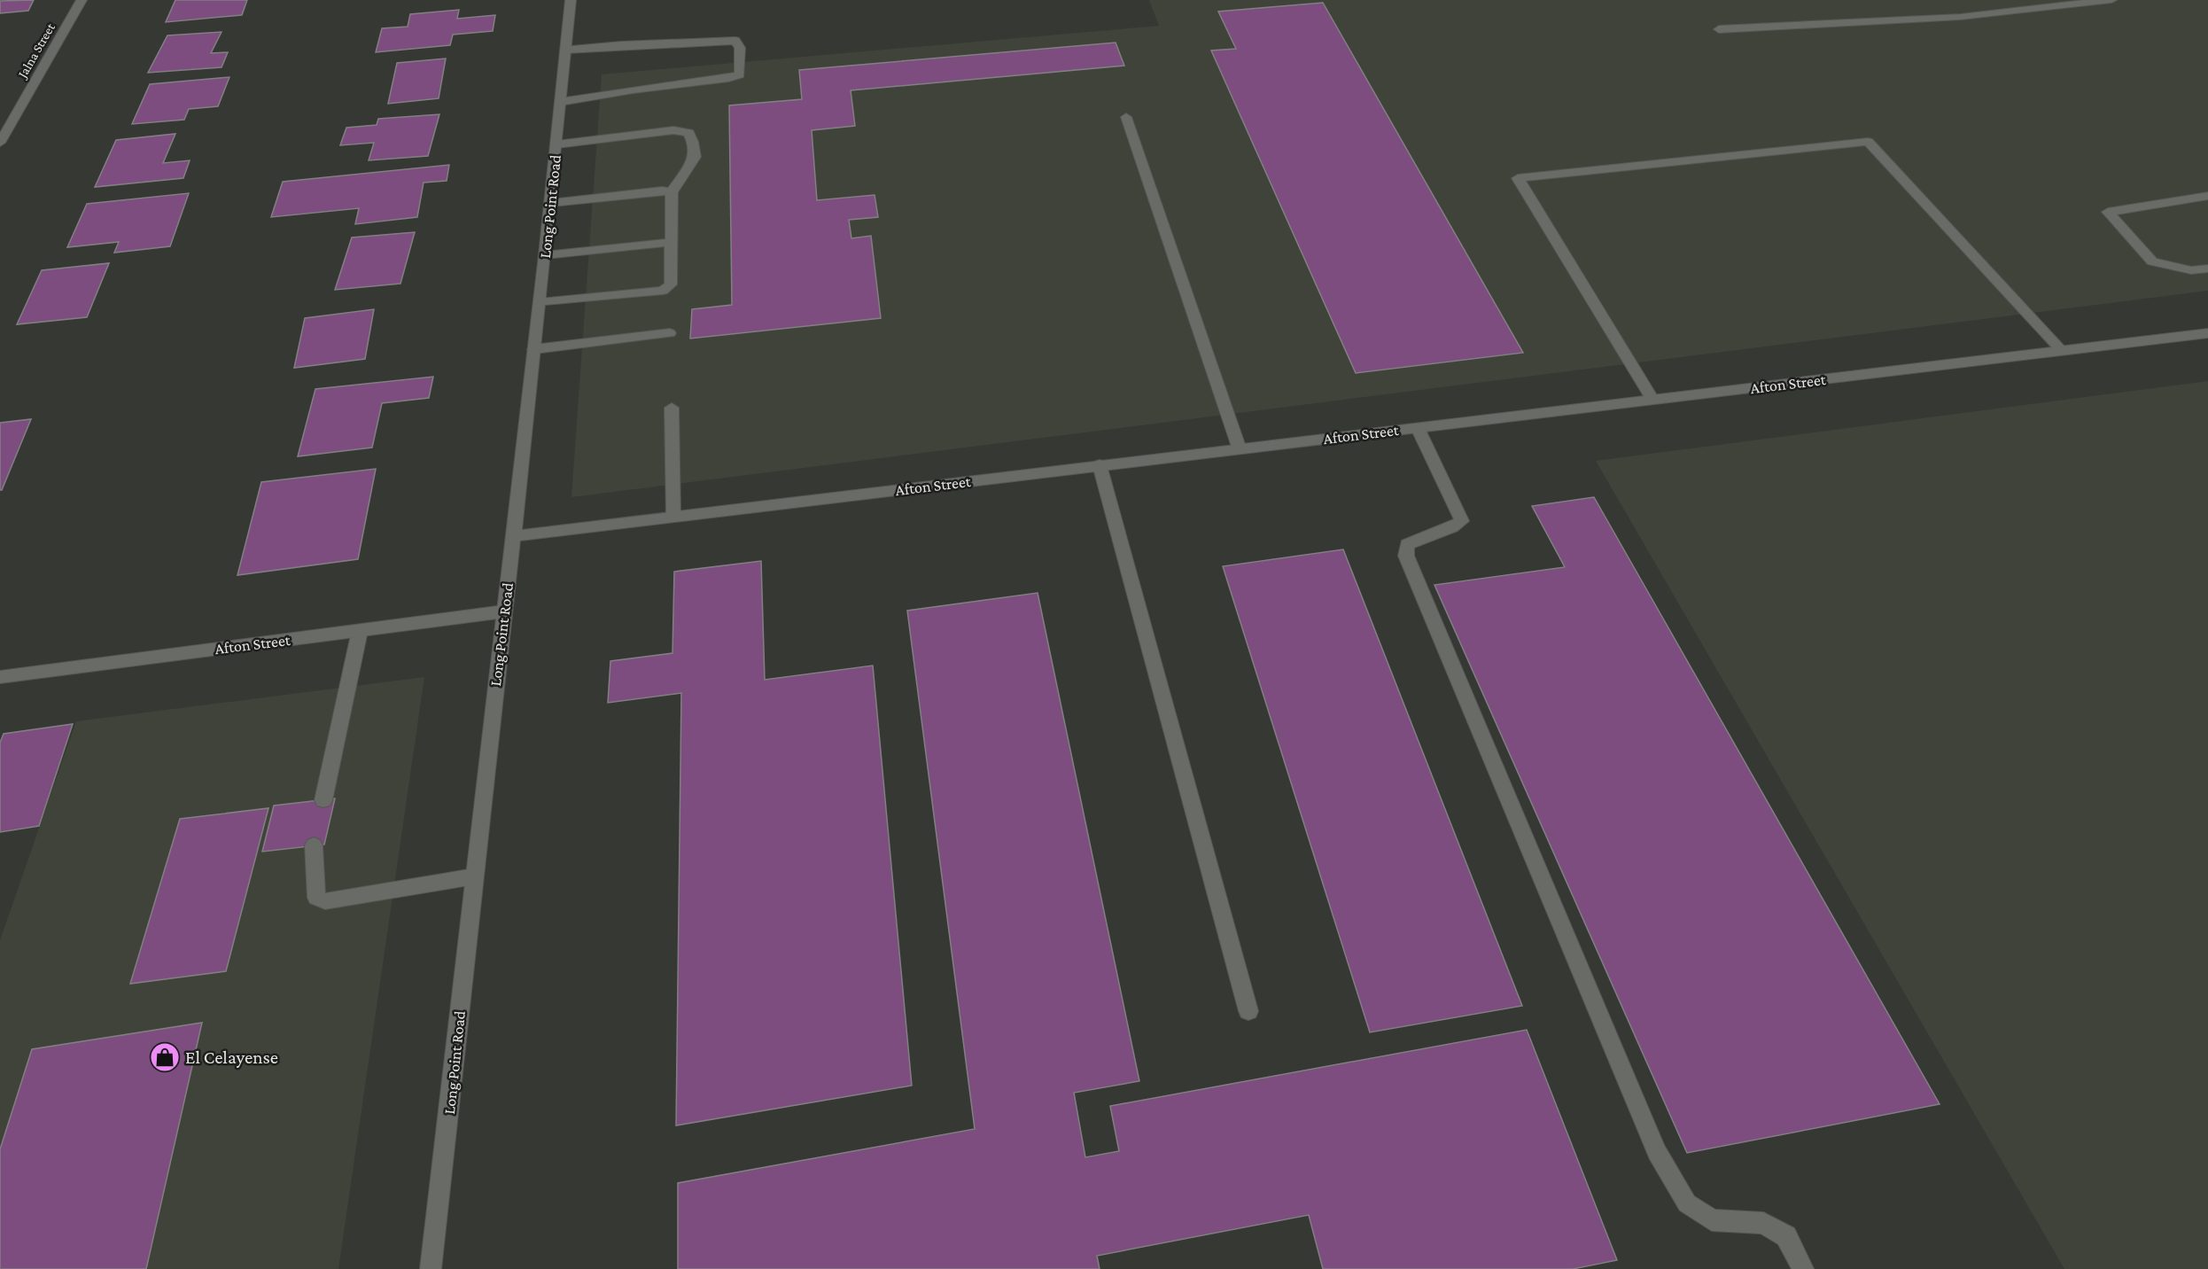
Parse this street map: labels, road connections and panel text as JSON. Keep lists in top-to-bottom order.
{
  "streets": {
    "street": ["Jalna Street", "Long Point Road", "Afton Street"]
  },
  "crossings": [
    ["Long Point Road", "Afton Street"]
  ],
  "places": {
    "shop": ["El Celayense"]
  }
}
